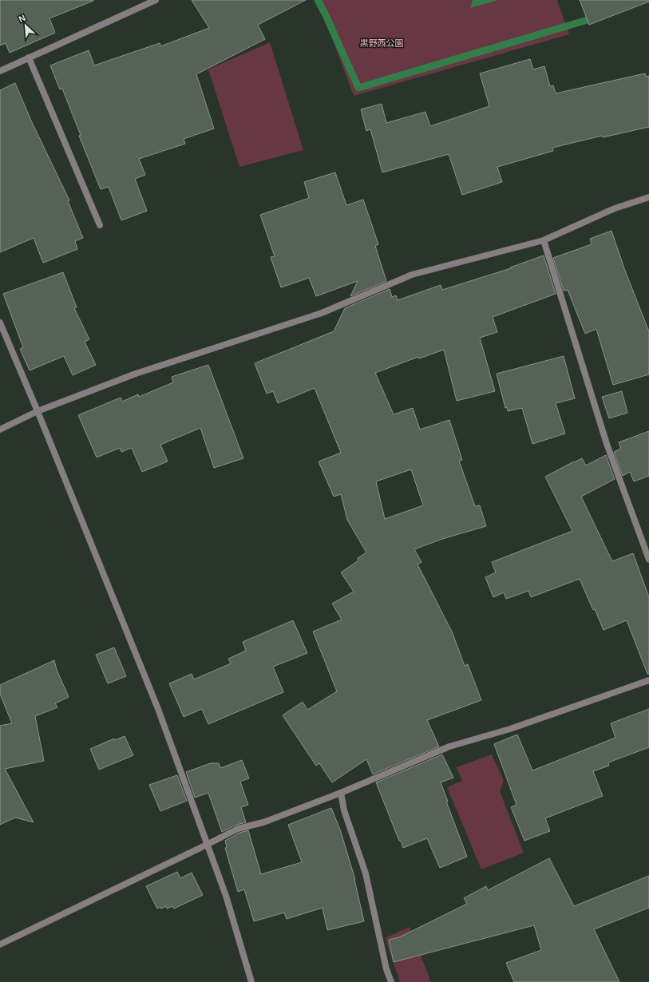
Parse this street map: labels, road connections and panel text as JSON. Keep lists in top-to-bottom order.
{
  "parks": ["黒野西公園"],
  "north": "top left"
}
